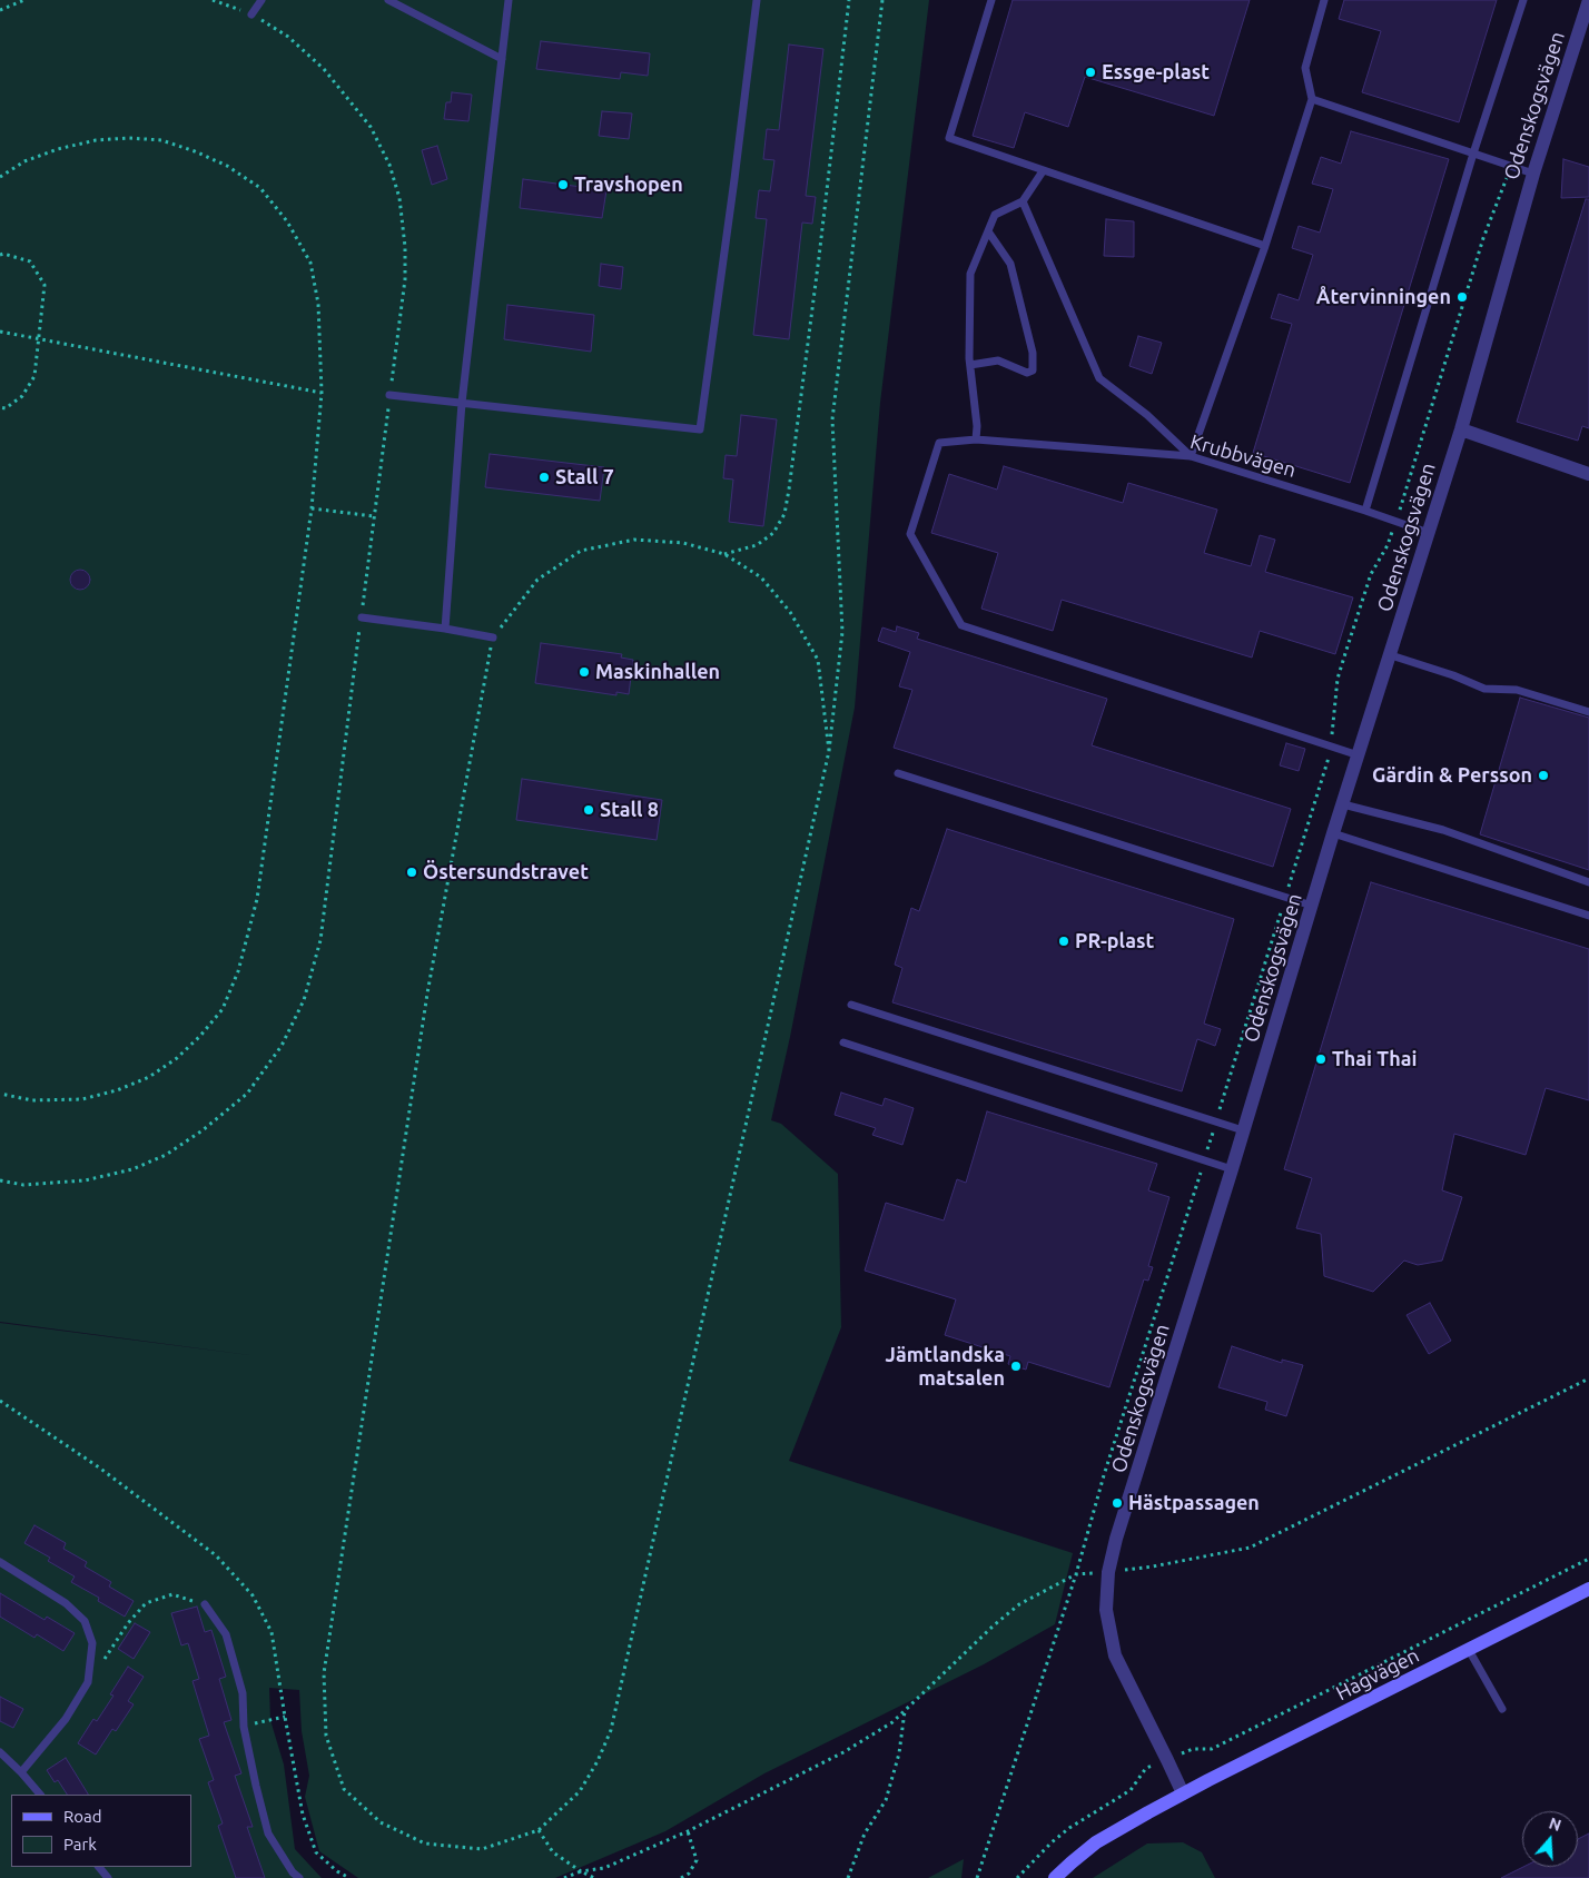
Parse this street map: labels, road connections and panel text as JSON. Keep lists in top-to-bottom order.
{
  "streets": {
    "street": ["Odenskogsvägen", "Hagvägen"],
    "lane": ["Krubbvägen"]
  },
  "crossings": [
    ["Odenskogsvägen", "Krubbvägen"],
    ["Odenskogsvägen", "Hagvägen"]
  ],
  "places": [
    "Essge-plast",
    "Travshopen",
    "Återvinningen",
    "Stall 7",
    "Maskinhallen",
    "Gärdin & Persson",
    "Stall 8",
    "Östersundstravet",
    "PR-plast",
    "Thai Thai",
    "Jämtlandska matsalen",
    "Hästpassagen"
  ],
  "legend": ["Road", "Park"],
  "north": "top"
}
